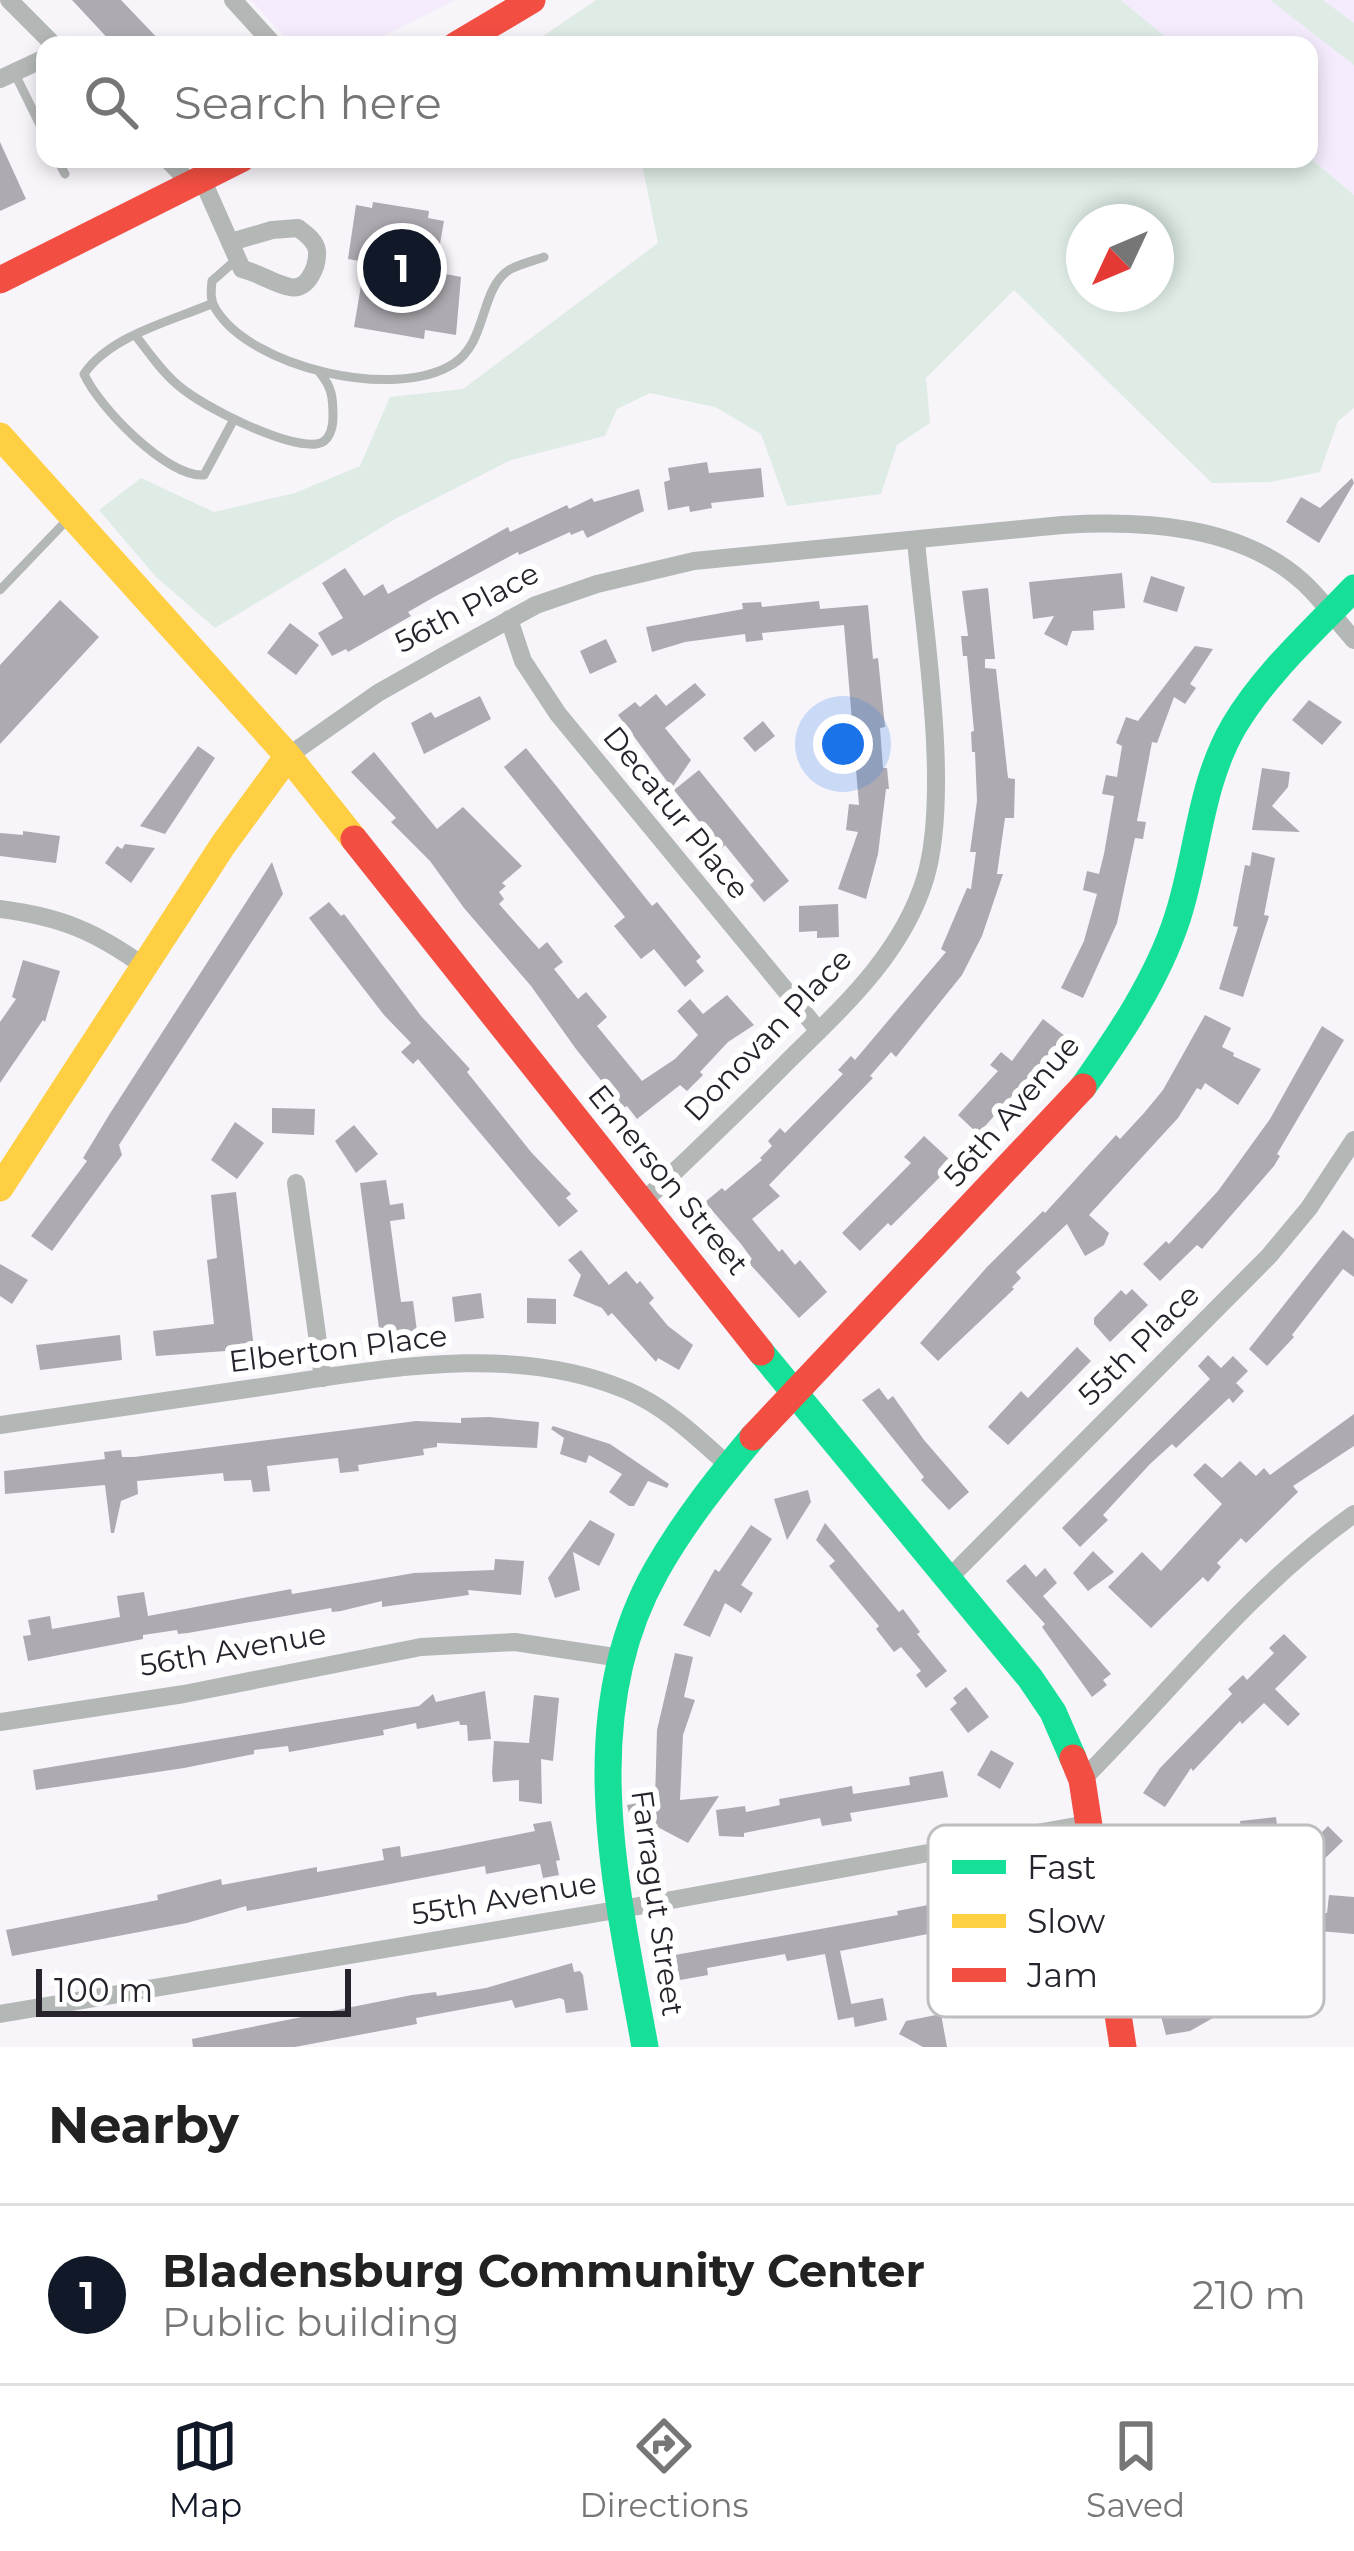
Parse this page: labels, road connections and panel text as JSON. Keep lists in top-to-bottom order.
{
  "streets": {
    "street": [
      "56th Place",
      "Decatur Place",
      "Donovan Place",
      "56th Avenue",
      "Emerson Street",
      "55th Place",
      "Elberton Place",
      "55th Avenue",
      "Farragut Street"
    ]
  },
  "crossings": [
    ["56th Place", "Decatur Place"],
    ["56th Place", "Donovan Place"],
    ["56th Place", "56th Avenue"],
    ["56th Place", "Emerson Street"],
    ["Decatur Place", "Donovan Place"],
    ["Donovan Place", "Emerson Street"],
    ["56th Avenue", "Emerson Street"],
    ["56th Avenue", "Farragut Street"],
    ["Emerson Street", "55th Place"],
    ["Emerson Street", "55th Avenue"],
    ["Emerson Street", "Farragut Street"],
    ["Elberton Place", "Farragut Street"],
    ["55th Avenue", "Farragut Street"]
  ],
  "legend": ["Fast", "Slow", "Jam"],
  "scale_bar": "100 m",
  "north": "bottom left",
  "page": {
    "search": "Search here",
    "pins": "1",
    "scale": "100 m",
    "heading": "Nearby",
    "list": [
      {
        "mark": "1",
        "name": "Bladensburg Community Center",
        "note": "Public building",
        "value": "210 m"
      }
    ],
    "nav": ["Map", "Directions", "Saved"]
  }
}
